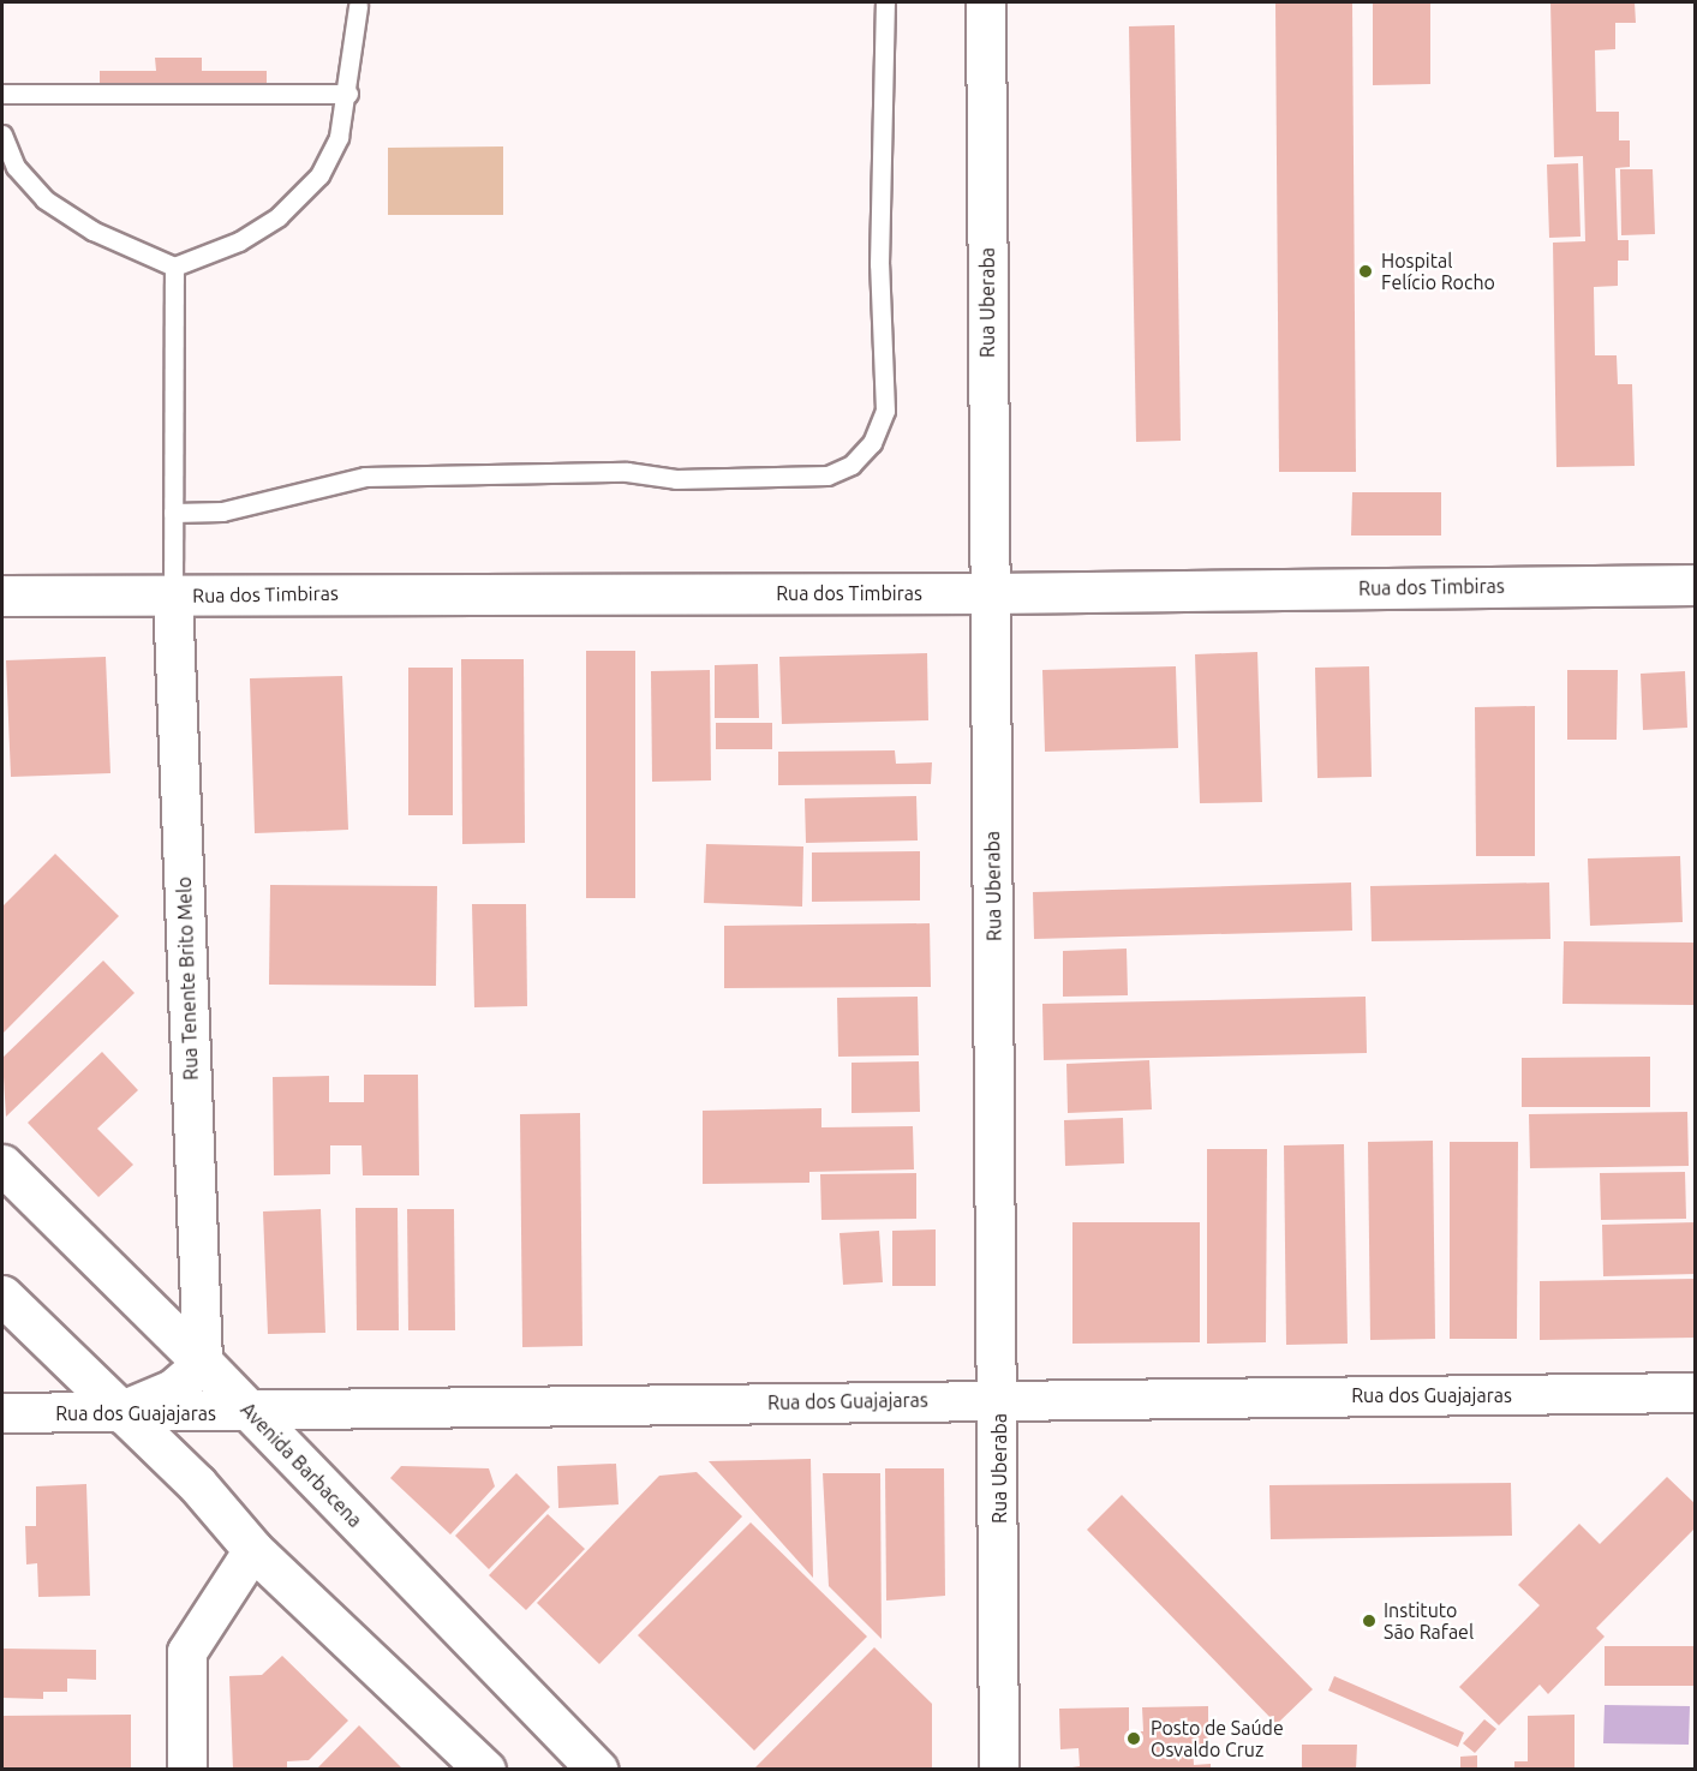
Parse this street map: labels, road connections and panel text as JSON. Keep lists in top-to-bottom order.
{
  "streets": {
    "street": [
      "Rua Uberaba",
      "Rua dos Timbiras",
      "Rua Tenente Brito Melo",
      "Rua dos Guajajaras",
      "Avenida Barbacena"
    ]
  },
  "crossings": [
    ["Rua Uberaba", "Rua dos Timbiras"],
    ["Rua Uberaba", "Rua dos Guajajaras"],
    ["Rua dos Timbiras", "Rua Tenente Brito Melo"],
    ["Rua Tenente Brito Melo", "Avenida Barbacena"],
    ["Rua dos Guajajaras", "Avenida Barbacena"]
  ],
  "places": ["Hospital Felício Rocho", "Instituto São Rafael", "Posto de Saúde Osvaldo Cruz"]
}
